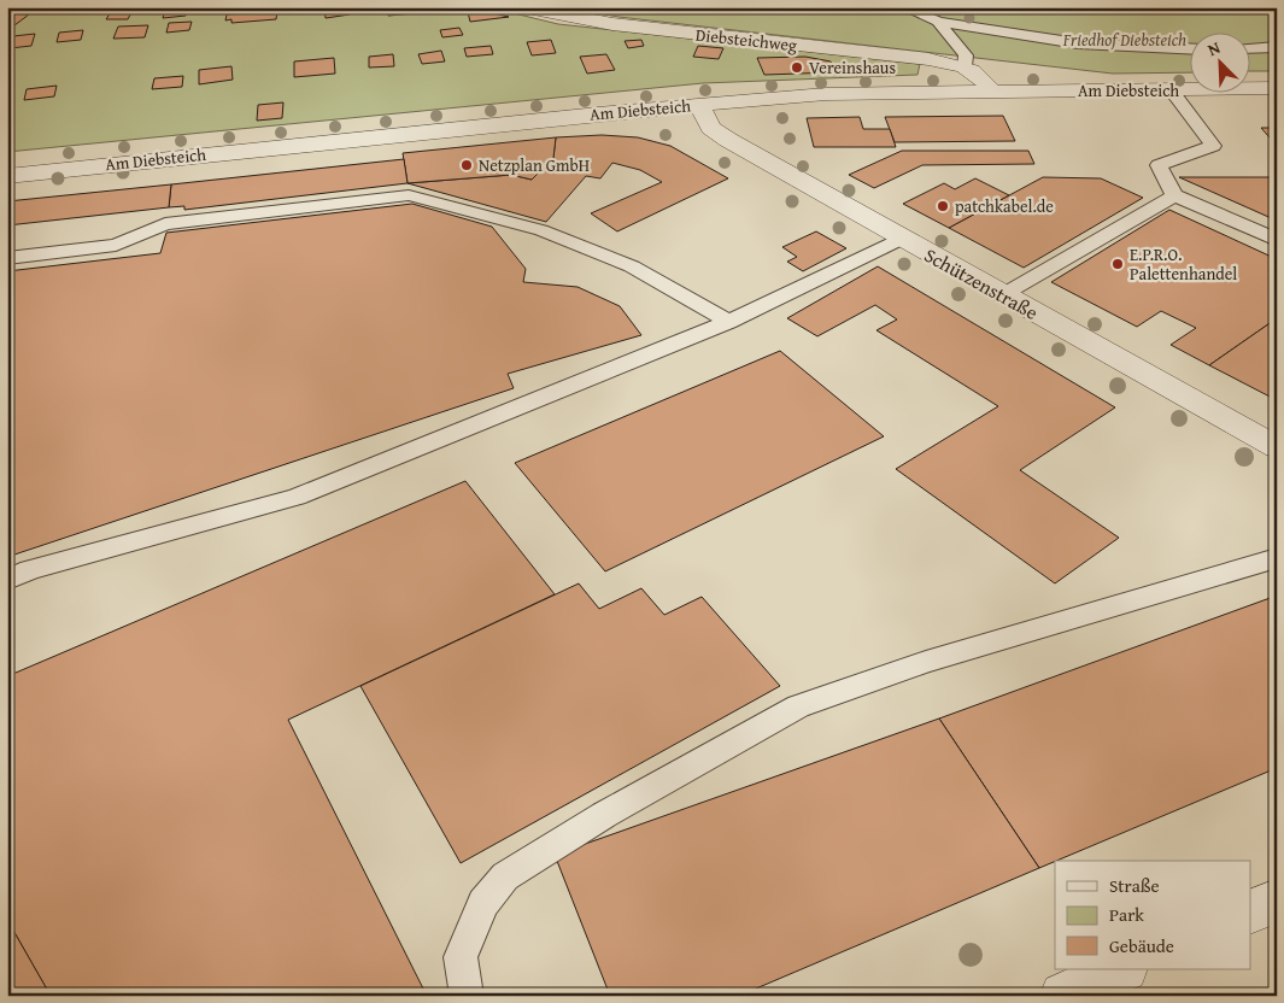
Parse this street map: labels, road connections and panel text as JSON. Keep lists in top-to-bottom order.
{
  "streets": {
    "street": ["Diebsteichweg", "Am Diebsteich", "Schützenstraße"]
  },
  "crossings": [
    ["Diebsteichweg", "Am Diebsteich"],
    ["Am Diebsteich", "Schützenstraße"]
  ],
  "parks": ["Friedhof Diebsteich"],
  "places": [
    "Vereinshaus",
    "Netzplan GmbH",
    "patchkabel.de",
    "E.P.R.O. Palettenhandel"
  ],
  "legend": ["Straße", "Park", "Gebäude"],
  "north": "top left"
}
